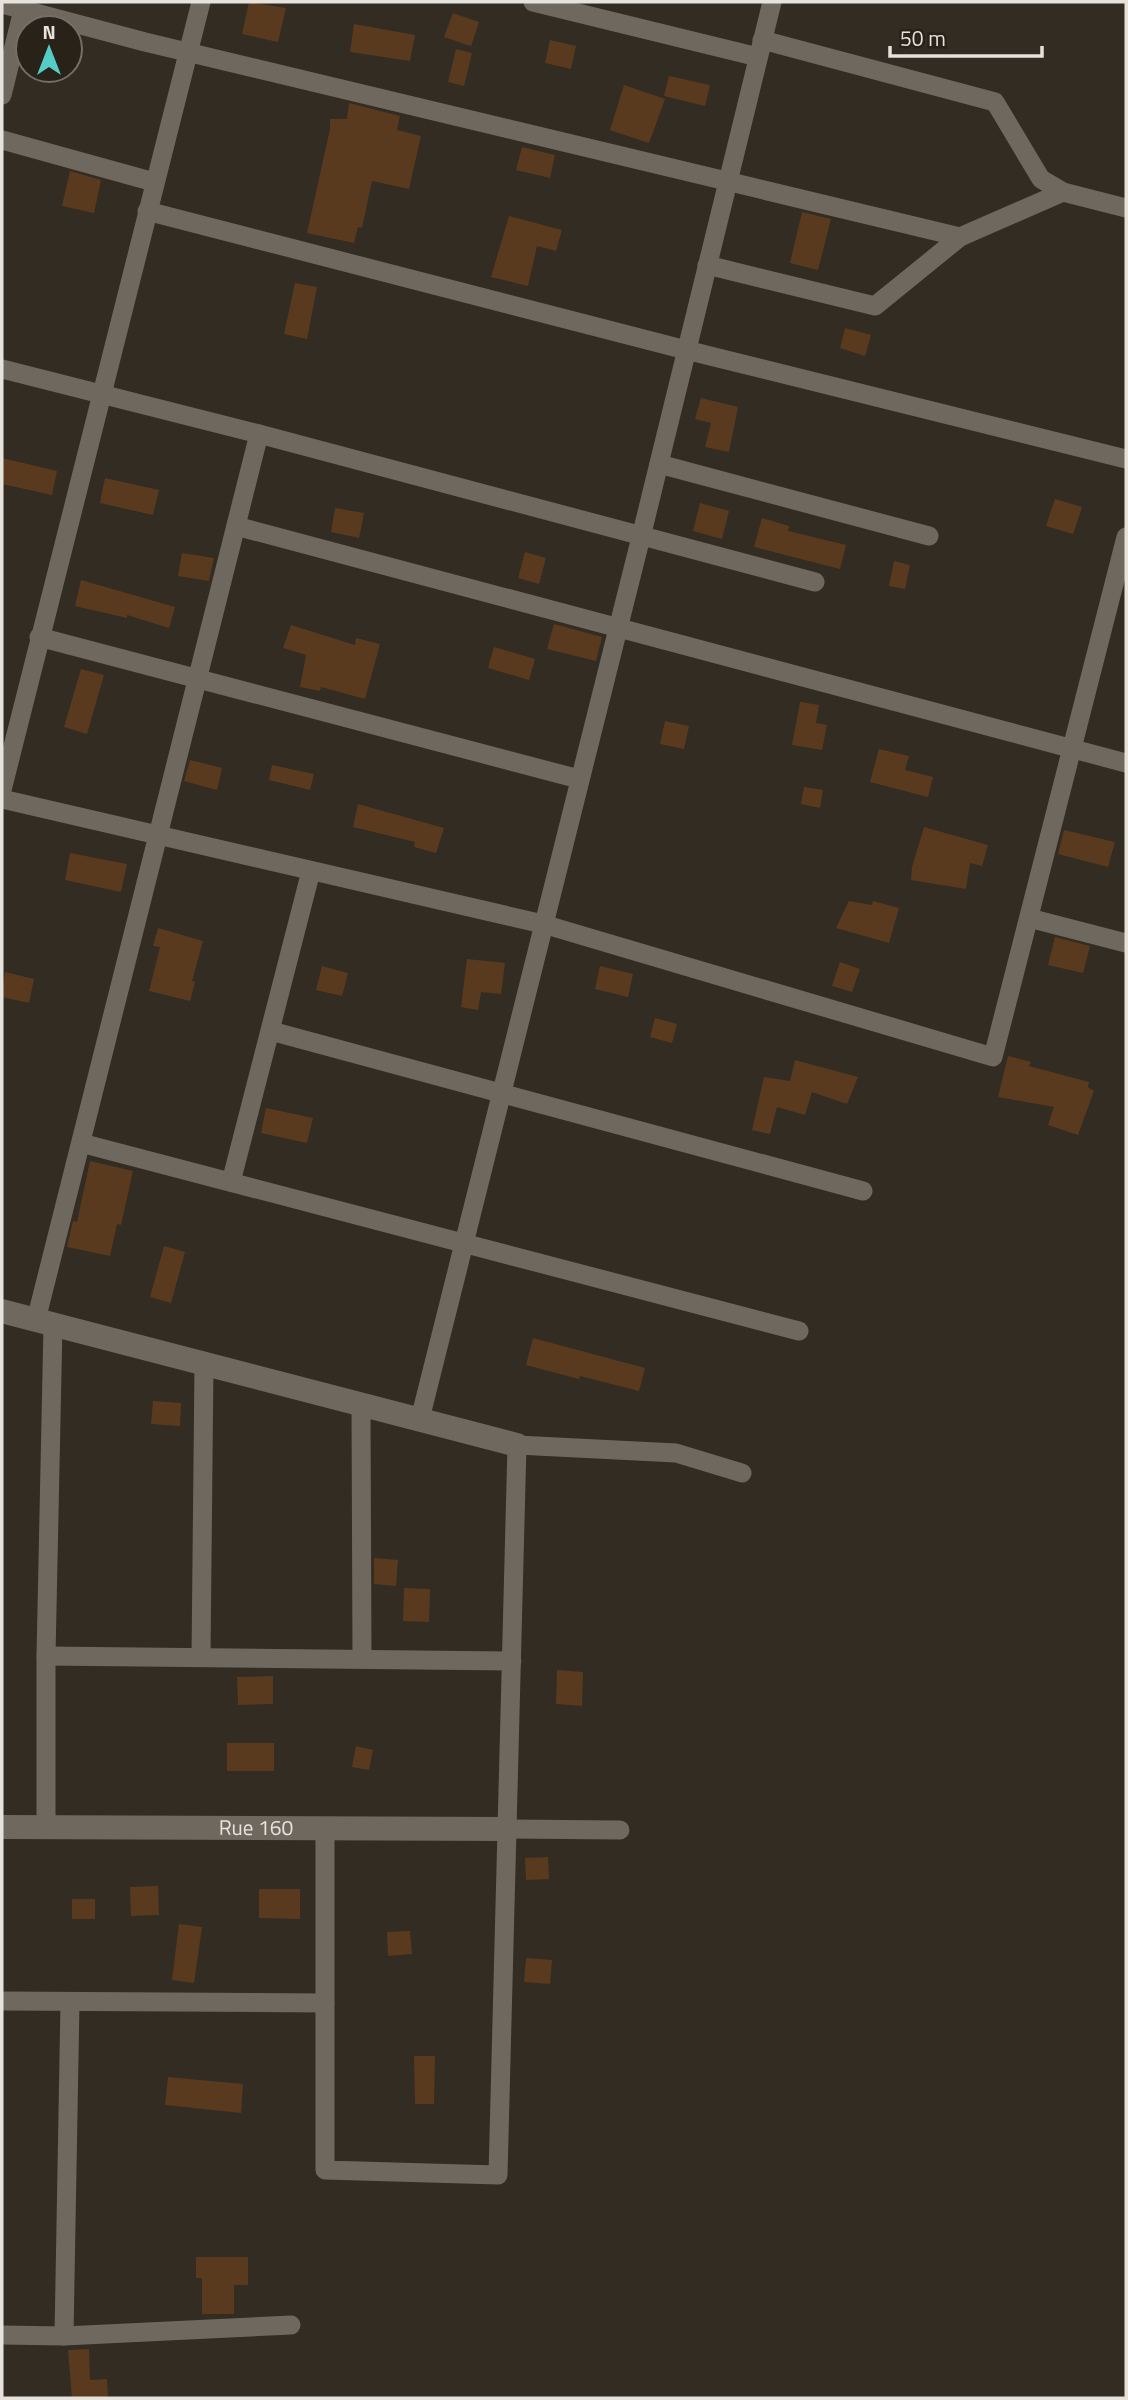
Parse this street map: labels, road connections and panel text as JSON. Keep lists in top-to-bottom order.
{
  "streets": {
    "street": ["Rue 160"]
  },
  "scale_bar": "50 m",
  "north": "top"
}
